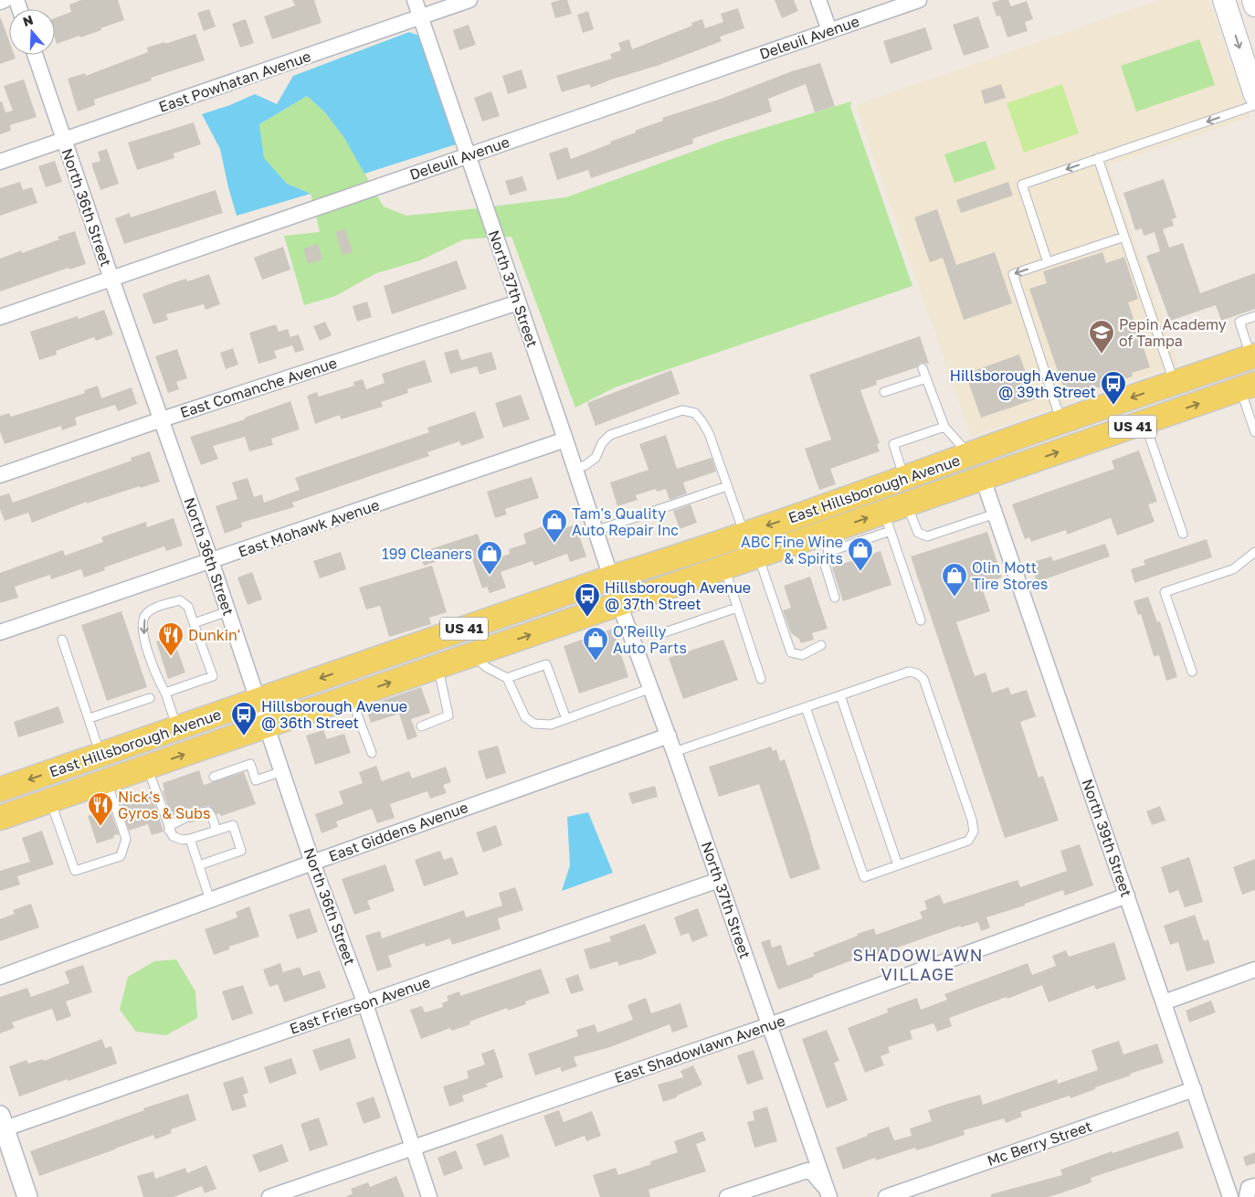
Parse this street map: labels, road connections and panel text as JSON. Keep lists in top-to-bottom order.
{
  "streets": {
    "main road": ["US 41", "East Hillsborough Avenue"],
    "street": [
      "Deleuil Avenue",
      "East Powhatan Avenue",
      "North 36th Street",
      "North 37th Street",
      "East Comanche Avenue",
      "East Mohawk Avenue",
      "East Giddens Avenue",
      "North 39th Street",
      "East Frierson Avenue",
      "East Shadowlawn Avenue",
      "Mc Berry Street"
    ]
  },
  "crossings": [
    ["Deleuil Avenue", "North 36th Street"],
    ["Deleuil Avenue", "North 37th Street"],
    ["East Powhatan Avenue", "North 36th Street"],
    ["East Powhatan Avenue", "North 37th Street"],
    ["North 36th Street", "East Comanche Avenue"],
    ["North 36th Street", "East Hillsborough Avenue"],
    ["North 36th Street", "East Mohawk Avenue"],
    ["North 36th Street", "East Giddens Avenue"],
    ["North 36th Street", "East Frierson Avenue"],
    ["North 36th Street", "East Shadowlawn Avenue"],
    ["North 37th Street", "East Comanche Avenue"],
    ["North 37th Street", "East Hillsborough Avenue"],
    ["North 37th Street", "East Mohawk Avenue"],
    ["North 37th Street", "East Giddens Avenue"],
    ["North 37th Street", "East Frierson Avenue"],
    ["North 37th Street", "East Shadowlawn Avenue"],
    ["East Hillsborough Avenue", "North 39th Street"],
    ["North 39th Street", "East Shadowlawn Avenue"],
    ["North 39th Street", "Mc Berry Street"]
  ],
  "districts": ["SHADOWLAWN VILLAGE"],
  "places": {
    "school or university": ["Pepin Academy of Tampa"],
    "bus stop": ["Hillsborough Avenue @ 39th Street", "Hillsborough Avenue @ 37th Street", "Hillsborough Avenue @ 36th Street"],
    "shop": [
      "Tam's Quality Auto Repair Inc",
      "ABC Fine Wine & Spirits",
      "199 Cleaners",
      "Olin Mott Tire Stores",
      "O'Reilly Auto Parts"
    ],
    "restaurant": ["Dunkin'", "Nick's Gyros & Subs"]
  },
  "north": "top"
}
